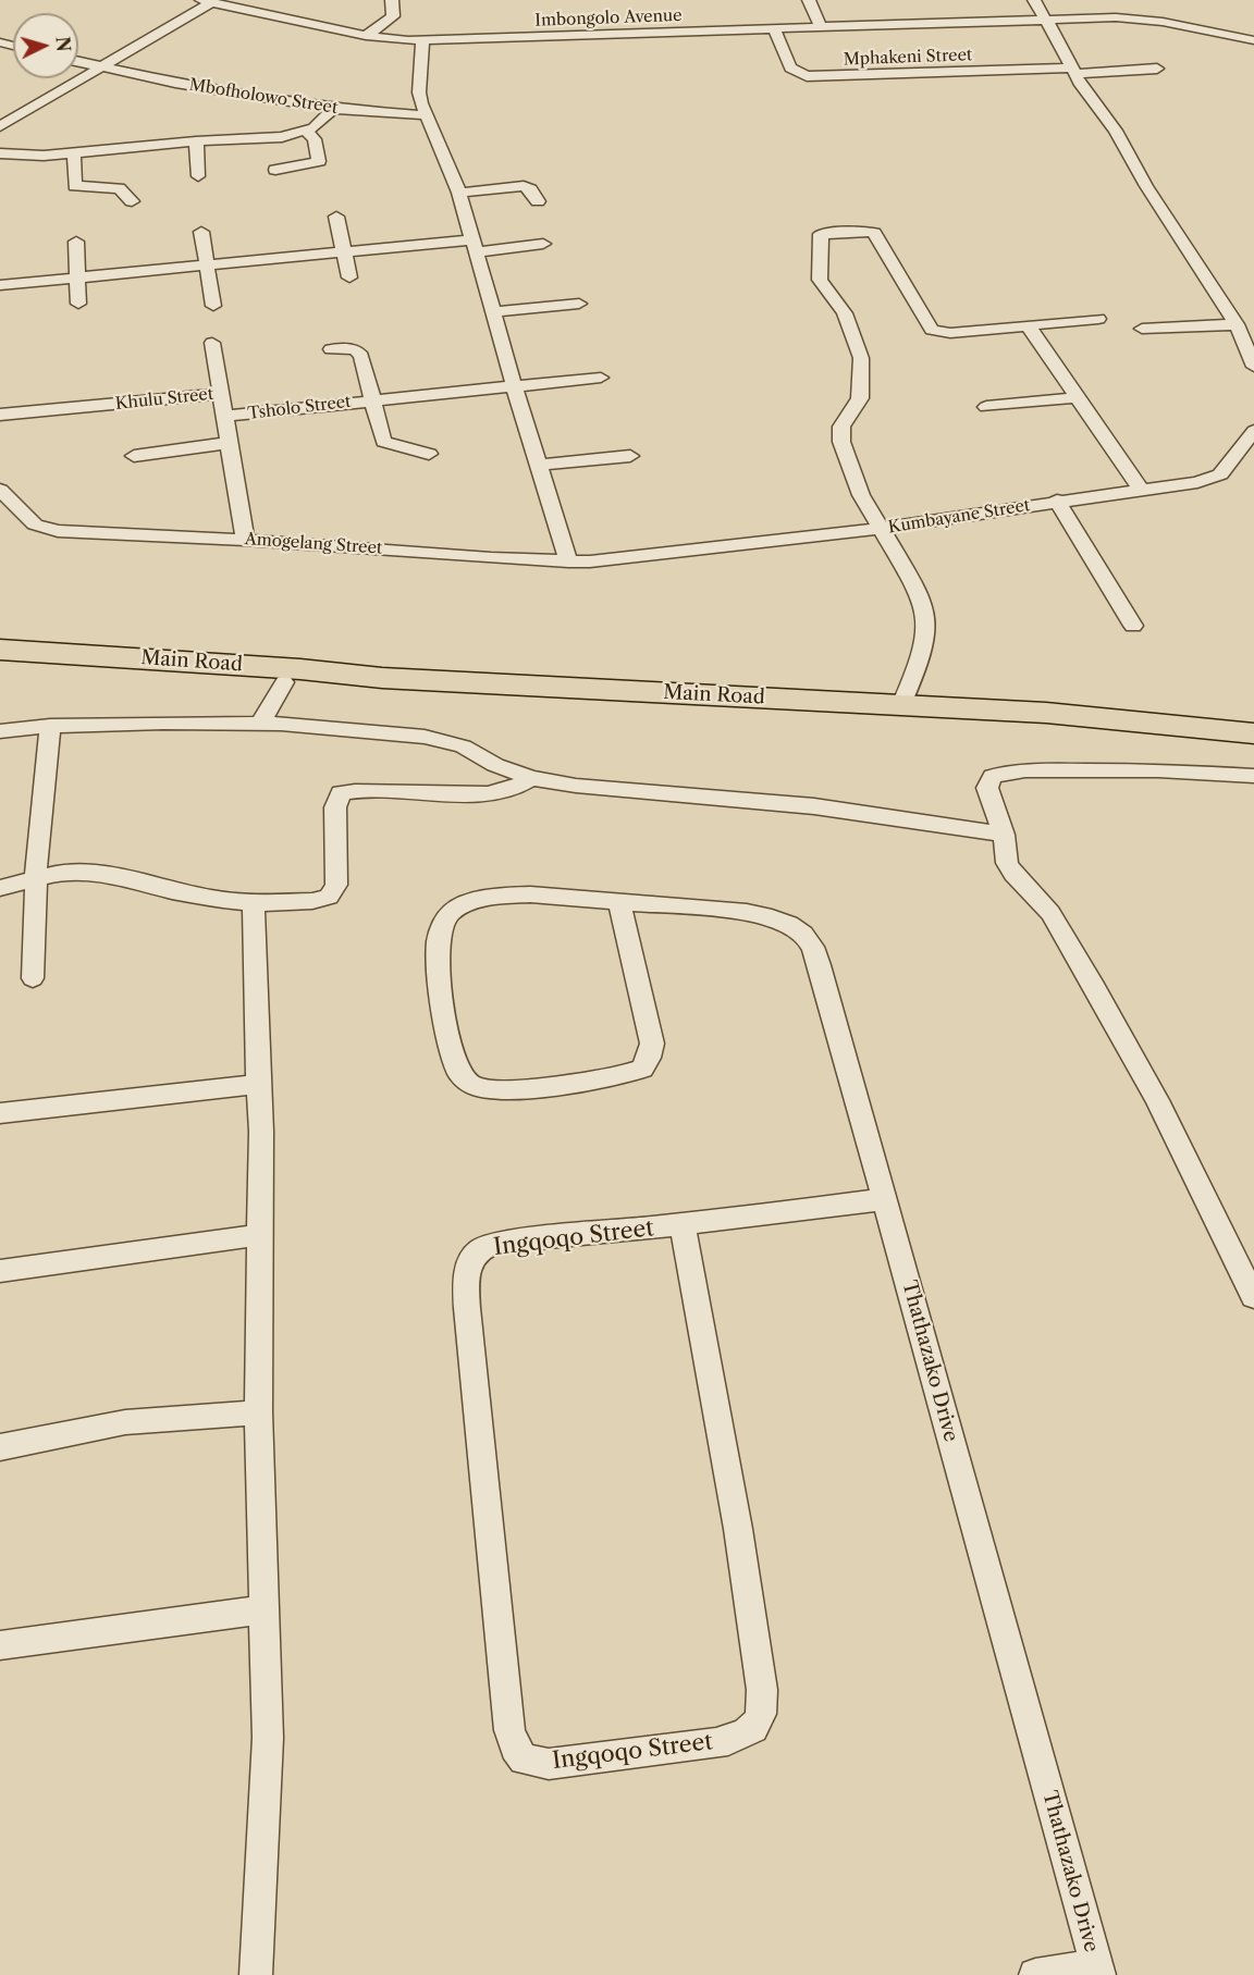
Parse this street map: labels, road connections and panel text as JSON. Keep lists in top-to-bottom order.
{
  "streets": {
    "main road": ["Main Road"],
    "street": [
      "Imbongolo Avenue",
      "Mphakeni Street",
      "Mbofholowo Street",
      "Khulu Street",
      "Tsholo Street",
      "Kumbayane Street",
      "Amogelang Street",
      "Ingqoqo Street",
      "Thathazako Drive"
    ]
  },
  "crossings": [
    ["Imbongolo Avenue", "Mphakeni Street"],
    ["Khulu Street", "Tsholo Street"],
    ["Khulu Street", "Amogelang Street"],
    ["Kumbayane Street", "Amogelang Street"],
    ["Ingqoqo Street", "Thathazako Drive"]
  ],
  "north": "right"
}
